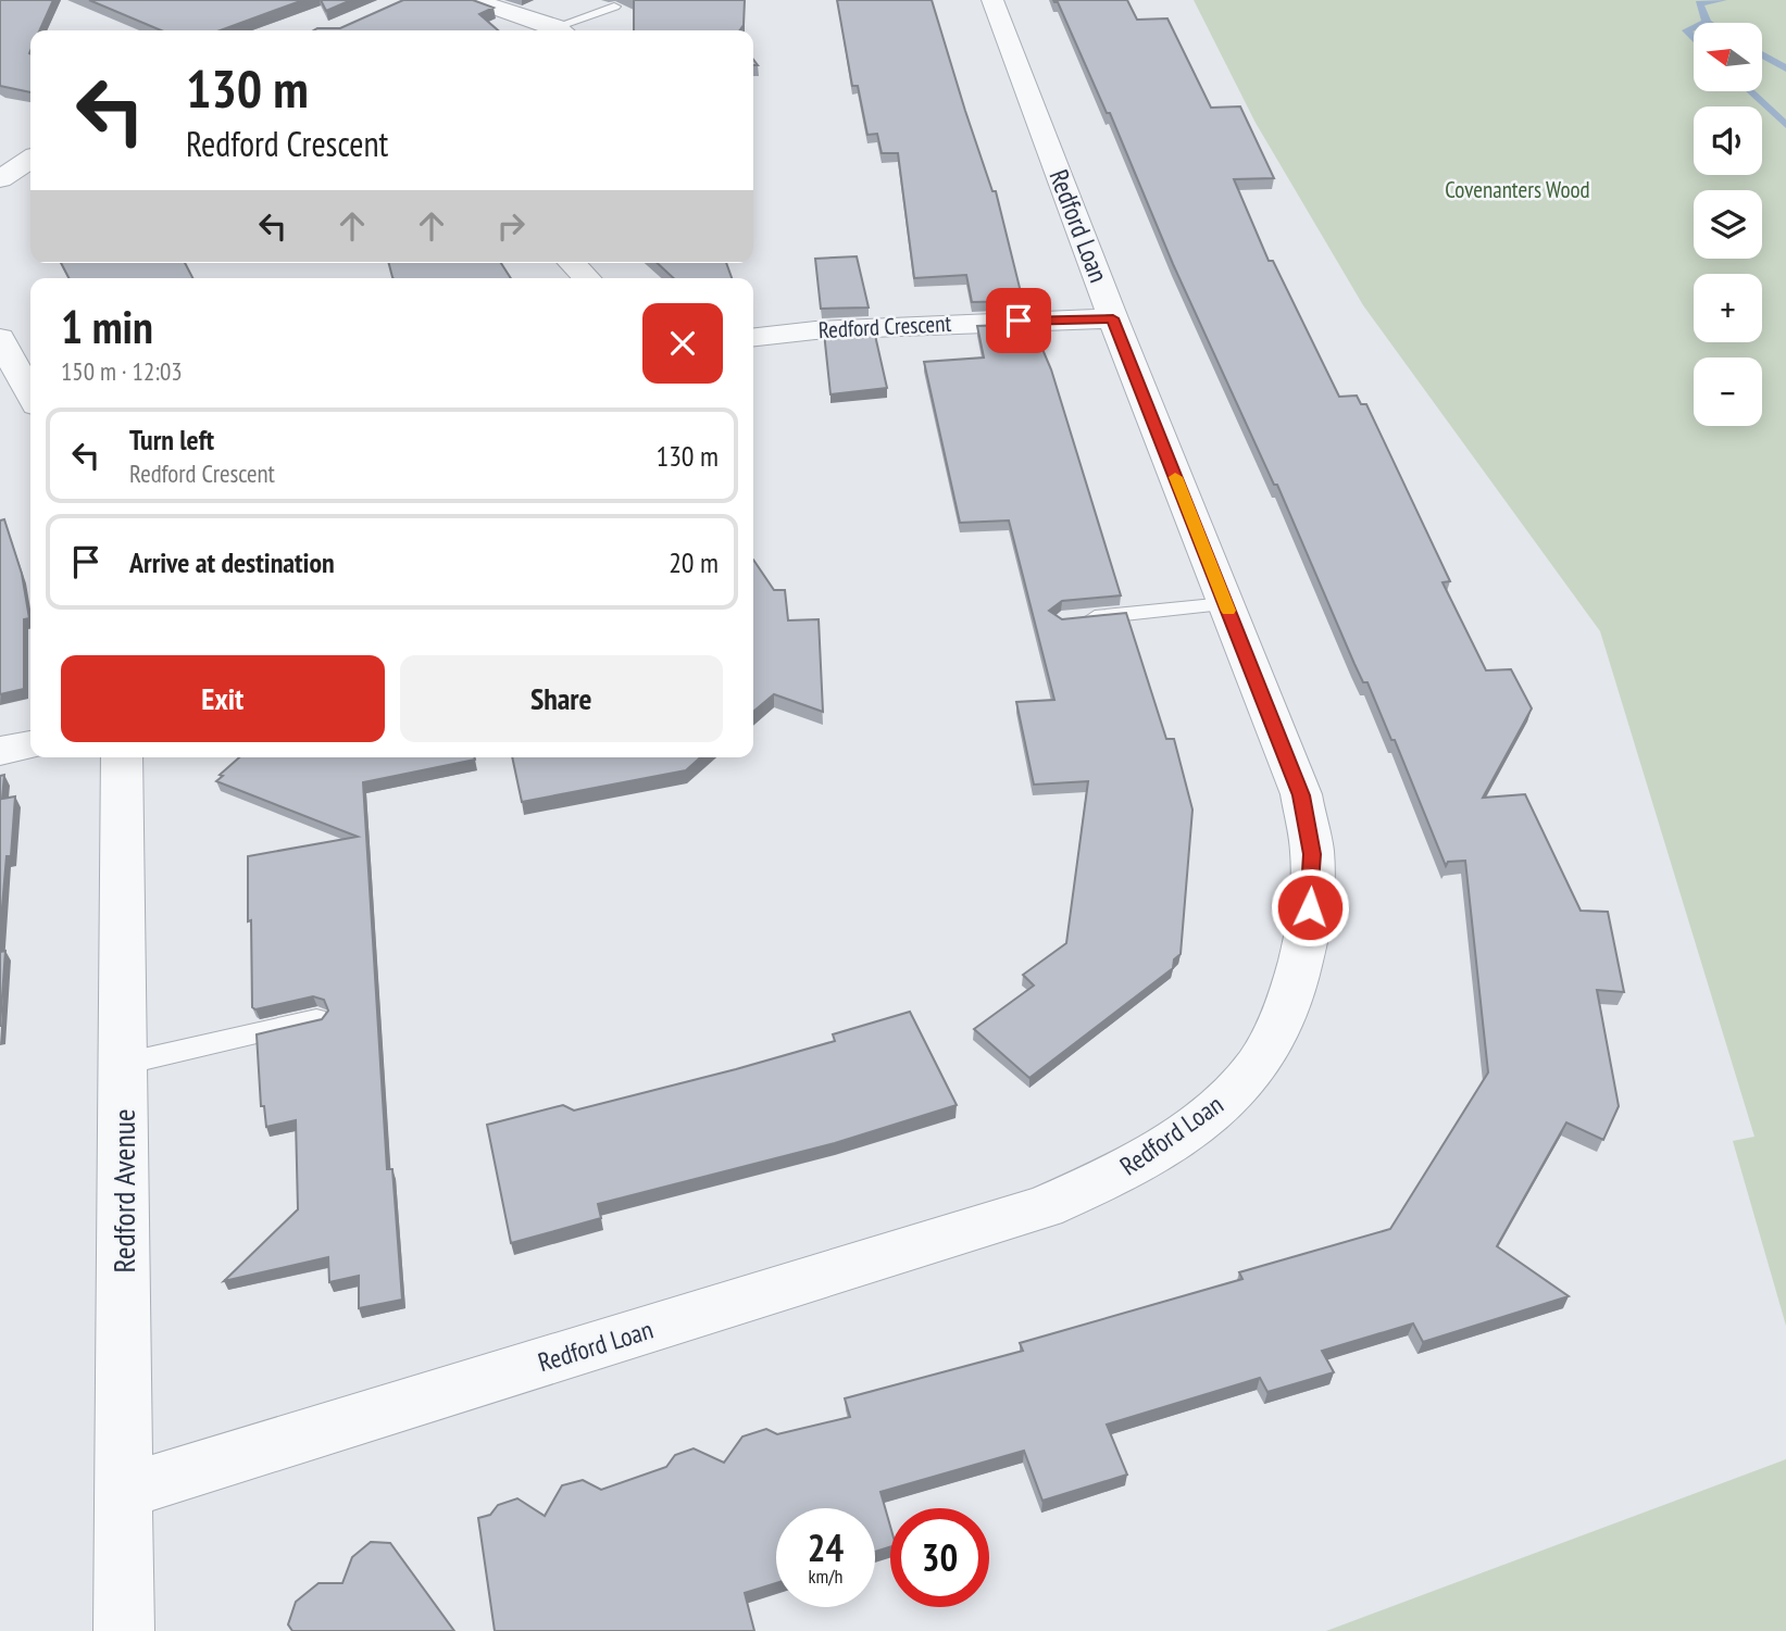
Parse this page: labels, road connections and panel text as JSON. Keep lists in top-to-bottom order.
{
  "streets": {
    "street": ["Redford Loan", "Redford Crescent", "Redford Avenue"]
  },
  "crossings": [
    ["Redford Loan", "Redford Crescent"],
    ["Redford Loan", "Redford Avenue"]
  ],
  "parks": ["Covenanters Wood"],
  "north": "left",
  "page": {
    "map_buttons": ["+", "−"],
    "turn": ["130 m", "Redford Crescent"],
    "heading": ["1 min", "150 m · 12:03"],
    "list": [
      {
        "name": "Turn left",
        "note": "Redford Crescent",
        "value": "130 m"
      },
      {
        "name": "Arrive at destination",
        "value": "20 m"
      }
    ],
    "buttons": ["Exit", "Share"],
    "speed": "24 km/h",
    "limit": "30"
  }
}
